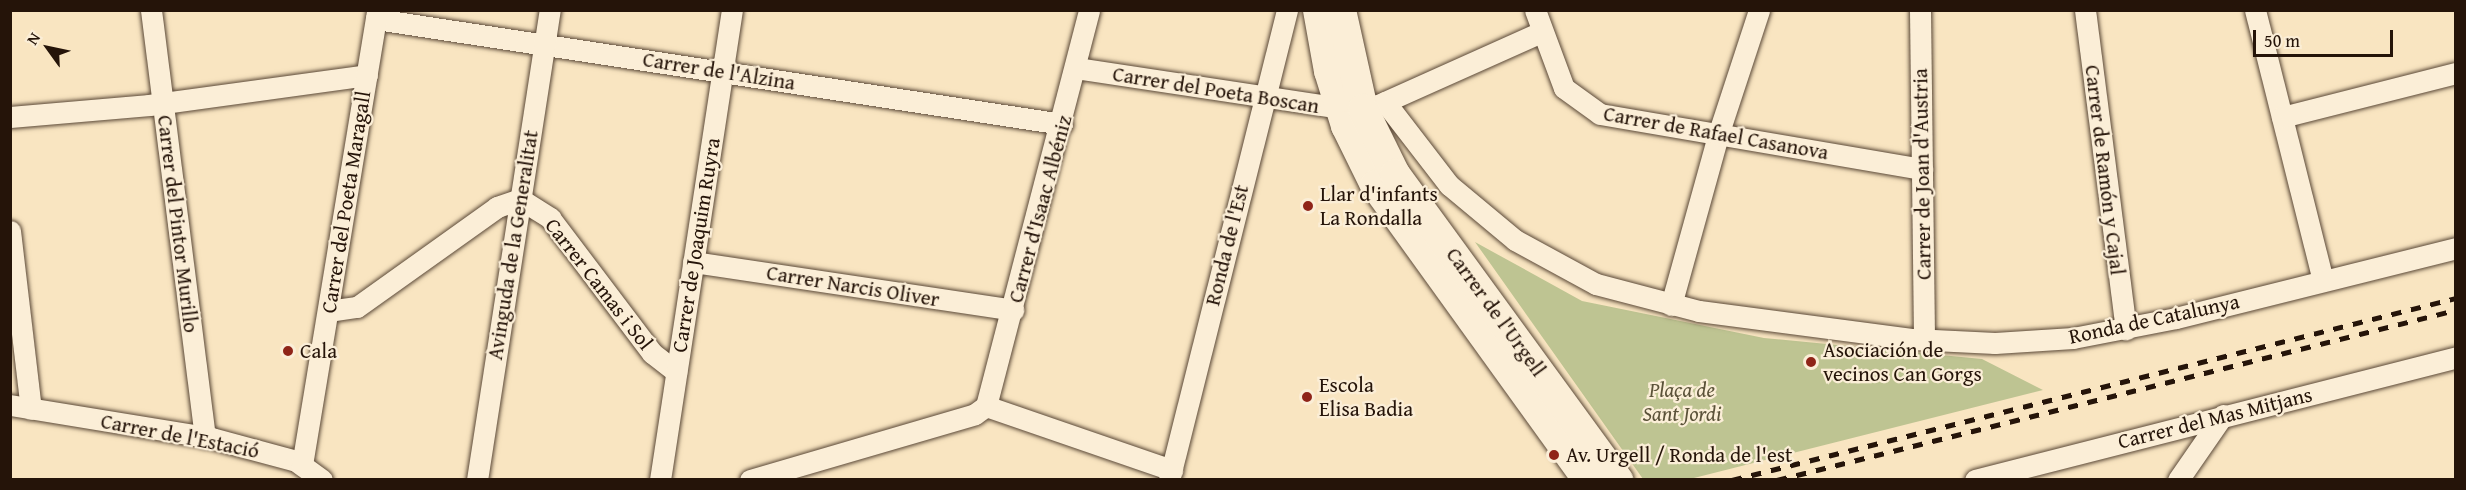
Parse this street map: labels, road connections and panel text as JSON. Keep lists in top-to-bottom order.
{
  "streets": {
    "street": [
      "Carrer de l'Alzina",
      "Carrer del Poeta Boscan",
      "Carrer de Rafael Casanova",
      "Carrer de Ramón y Cajal",
      "Carrer de Joan d'Austria",
      "Carrer del Poeta Maragall",
      "Carrer d'Isaac Albéniz",
      "Carrer del Pintor Murillo",
      "Avinguda de la Generalitat",
      "Carrer de Joaquim Ruyra",
      "Ronda de l'Est",
      "Carrer Camas i Sol",
      "Carrer Narcis Oliver",
      "Carrer de l'Urgell",
      "Ronda de Catalunya",
      "Carrer del Mas Mitjans",
      "Carrer de l'Estació"
    ]
  },
  "crossings": [
    ["Carrer de l'Alzina", "Carrer del Poeta Maragall"],
    ["Carrer de l'Alzina", "Carrer d'Isaac Albéniz"],
    ["Carrer de l'Alzina", "Avinguda de la Generalitat"],
    ["Carrer de l'Alzina", "Carrer de Joaquim Ruyra"],
    ["Carrer del Poeta Boscan", "Carrer d'Isaac Albéniz"],
    ["Carrer del Poeta Boscan", "Ronda de l'Est"],
    ["Carrer del Poeta Boscan", "Carrer de l'Urgell"],
    ["Carrer del Poeta Boscan", "Ronda de Catalunya"],
    ["Carrer de Rafael Casanova", "Carrer de Joan d'Austria"],
    ["Carrer de Ramón y Cajal", "Ronda de Catalunya"],
    ["Carrer de Joan d'Austria", "Ronda de Catalunya"],
    ["Carrer del Poeta Maragall", "Carrer de l'Estació"],
    ["Carrer d'Isaac Albéniz", "Carrer Narcis Oliver"],
    ["Carrer del Pintor Murillo", "Carrer de l'Estació"],
    ["Avinguda de la Generalitat", "Carrer Camas i Sol"],
    ["Carrer de Joaquim Ruyra", "Carrer Camas i Sol"],
    ["Carrer de Joaquim Ruyra", "Carrer Narcis Oliver"],
    ["Carrer de l'Urgell", "Ronda de Catalunya"]
  ],
  "parks": ["Plaça de Sant Jordi"],
  "places": [
    "Llar d'infants La Rondalla",
    "Cala",
    "Asociación de vecinos Can Gorgs",
    "Escola Elisa Badia",
    "Av. Urgell / Ronda de l'est"
  ],
  "scale_bar": "50 m",
  "north": "top left"
}
